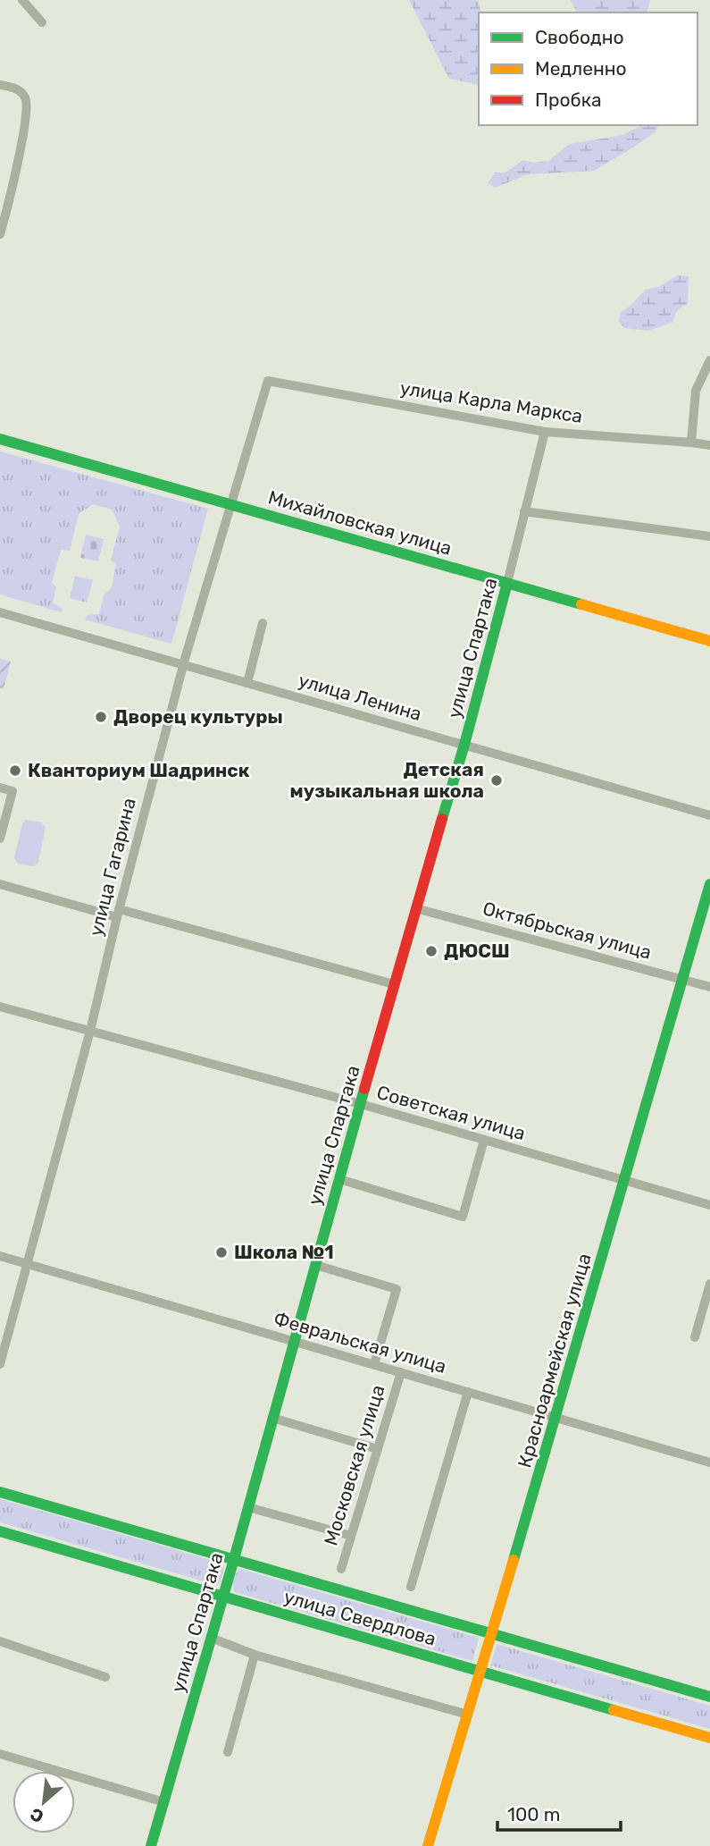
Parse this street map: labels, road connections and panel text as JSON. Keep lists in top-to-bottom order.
{
  "streets": {
    "street": [
      "улица Карла Маркса",
      "Михайловская улица",
      "улица Спартака",
      "улица Ленина",
      "улица Гагарина",
      "Октябрьская улица",
      "Советская улица",
      "Февральская улица",
      "Красноармейская улица",
      "Московская улица",
      "улица Свердлова"
    ]
  },
  "crossings": [
    ["улица Карла Маркса", "улица Спартака"],
    ["улица Карла Маркса", "улица Гагарина"],
    ["Михайловская улица", "улица Спартака"],
    ["Михайловская улица", "улица Гагарина"],
    ["улица Спартака", "улица Ленина"],
    ["улица Спартака", "Октябрьская улица"],
    ["улица Спартака", "Советская улица"],
    ["улица Спартака", "Февральская улица"],
    ["улица Спартака", "улица Свердлова"],
    ["улица Ленина", "улица Гагарина"],
    ["улица Гагарина", "Советская улица"],
    ["улица Гагарина", "Февральская улица"],
    ["Октябрьская улица", "Красноармейская улица"],
    ["Советская улица", "Красноармейская улица"],
    ["Февральская улица", "Красноармейская улица"],
    ["Февральская улица", "Московская улица"],
    ["Красноармейская улица", "улица Свердлова"]
  ],
  "places": [
    "Дворец культуры",
    "Кванториум Шадринск",
    "Детская музыкальная школа",
    "ДЮСШ",
    "Школа №1"
  ],
  "legend": ["Свободно", "Медленно", "Пробка"],
  "scale_bar": "100 m",
  "north": "bottom left"
}
